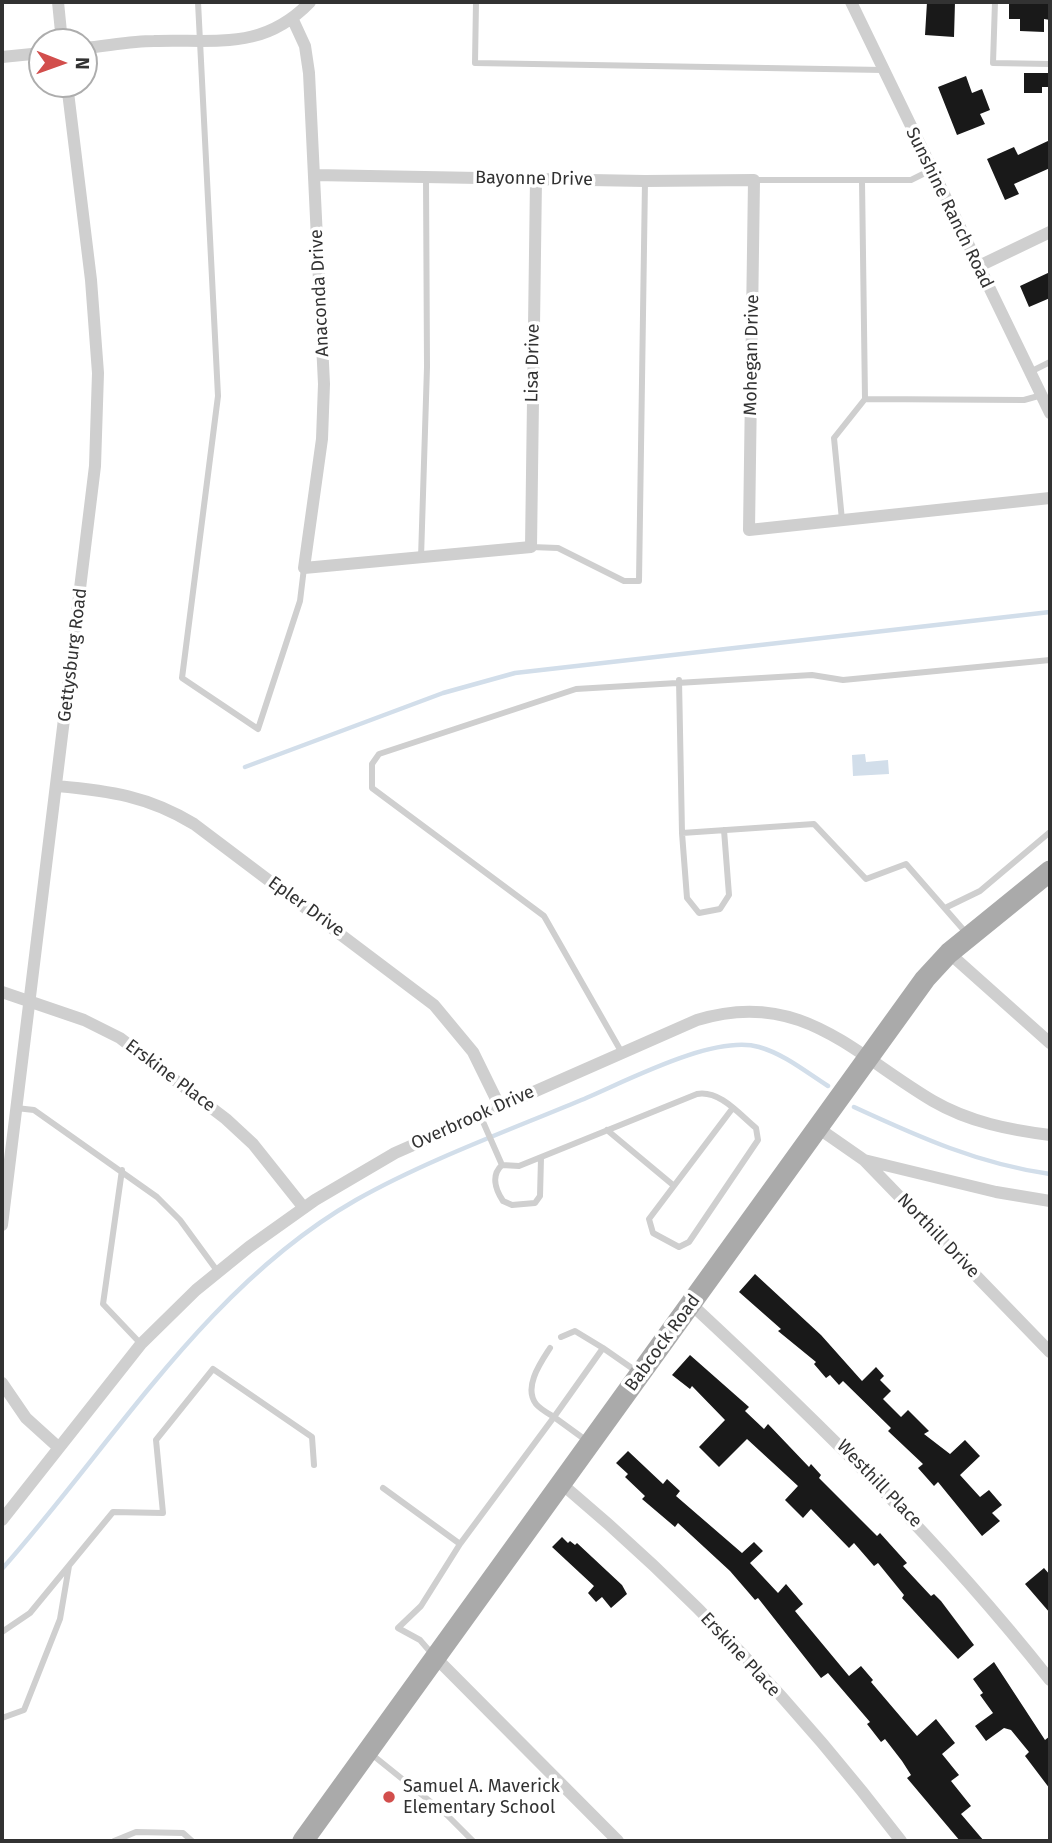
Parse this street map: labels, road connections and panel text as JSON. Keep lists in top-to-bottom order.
{
  "streets": {
    "main road": ["Babcock Road"],
    "street": [
      "Bayonne Drive",
      "Sunshine Ranch Road",
      "Anaconda Drive",
      "Mohegan Drive",
      "Lisa Drive",
      "Gettysburg Road",
      "Epler Drive",
      "Erskine Place",
      "Overbrook Drive",
      "Northill Drive",
      "Westhill Place"
    ]
  },
  "crossings": [
    ["Bayonne Drive", "Anaconda Drive"],
    ["Bayonne Drive", "Mohegan Drive"],
    ["Bayonne Drive", "Lisa Drive"],
    ["Gettysburg Road", "Epler Drive"],
    ["Gettysburg Road", "Erskine Place"],
    ["Epler Drive", "Overbrook Drive"],
    ["Erskine Place", "Overbrook Drive"],
    ["Erskine Place", "Babcock Road"],
    ["Overbrook Drive", "Babcock Road"],
    ["Northill Drive", "Babcock Road"],
    ["Babcock Road", "Westhill Place"]
  ],
  "places": ["Samuel A. Maverick Elementary School"],
  "north": "right"
}
